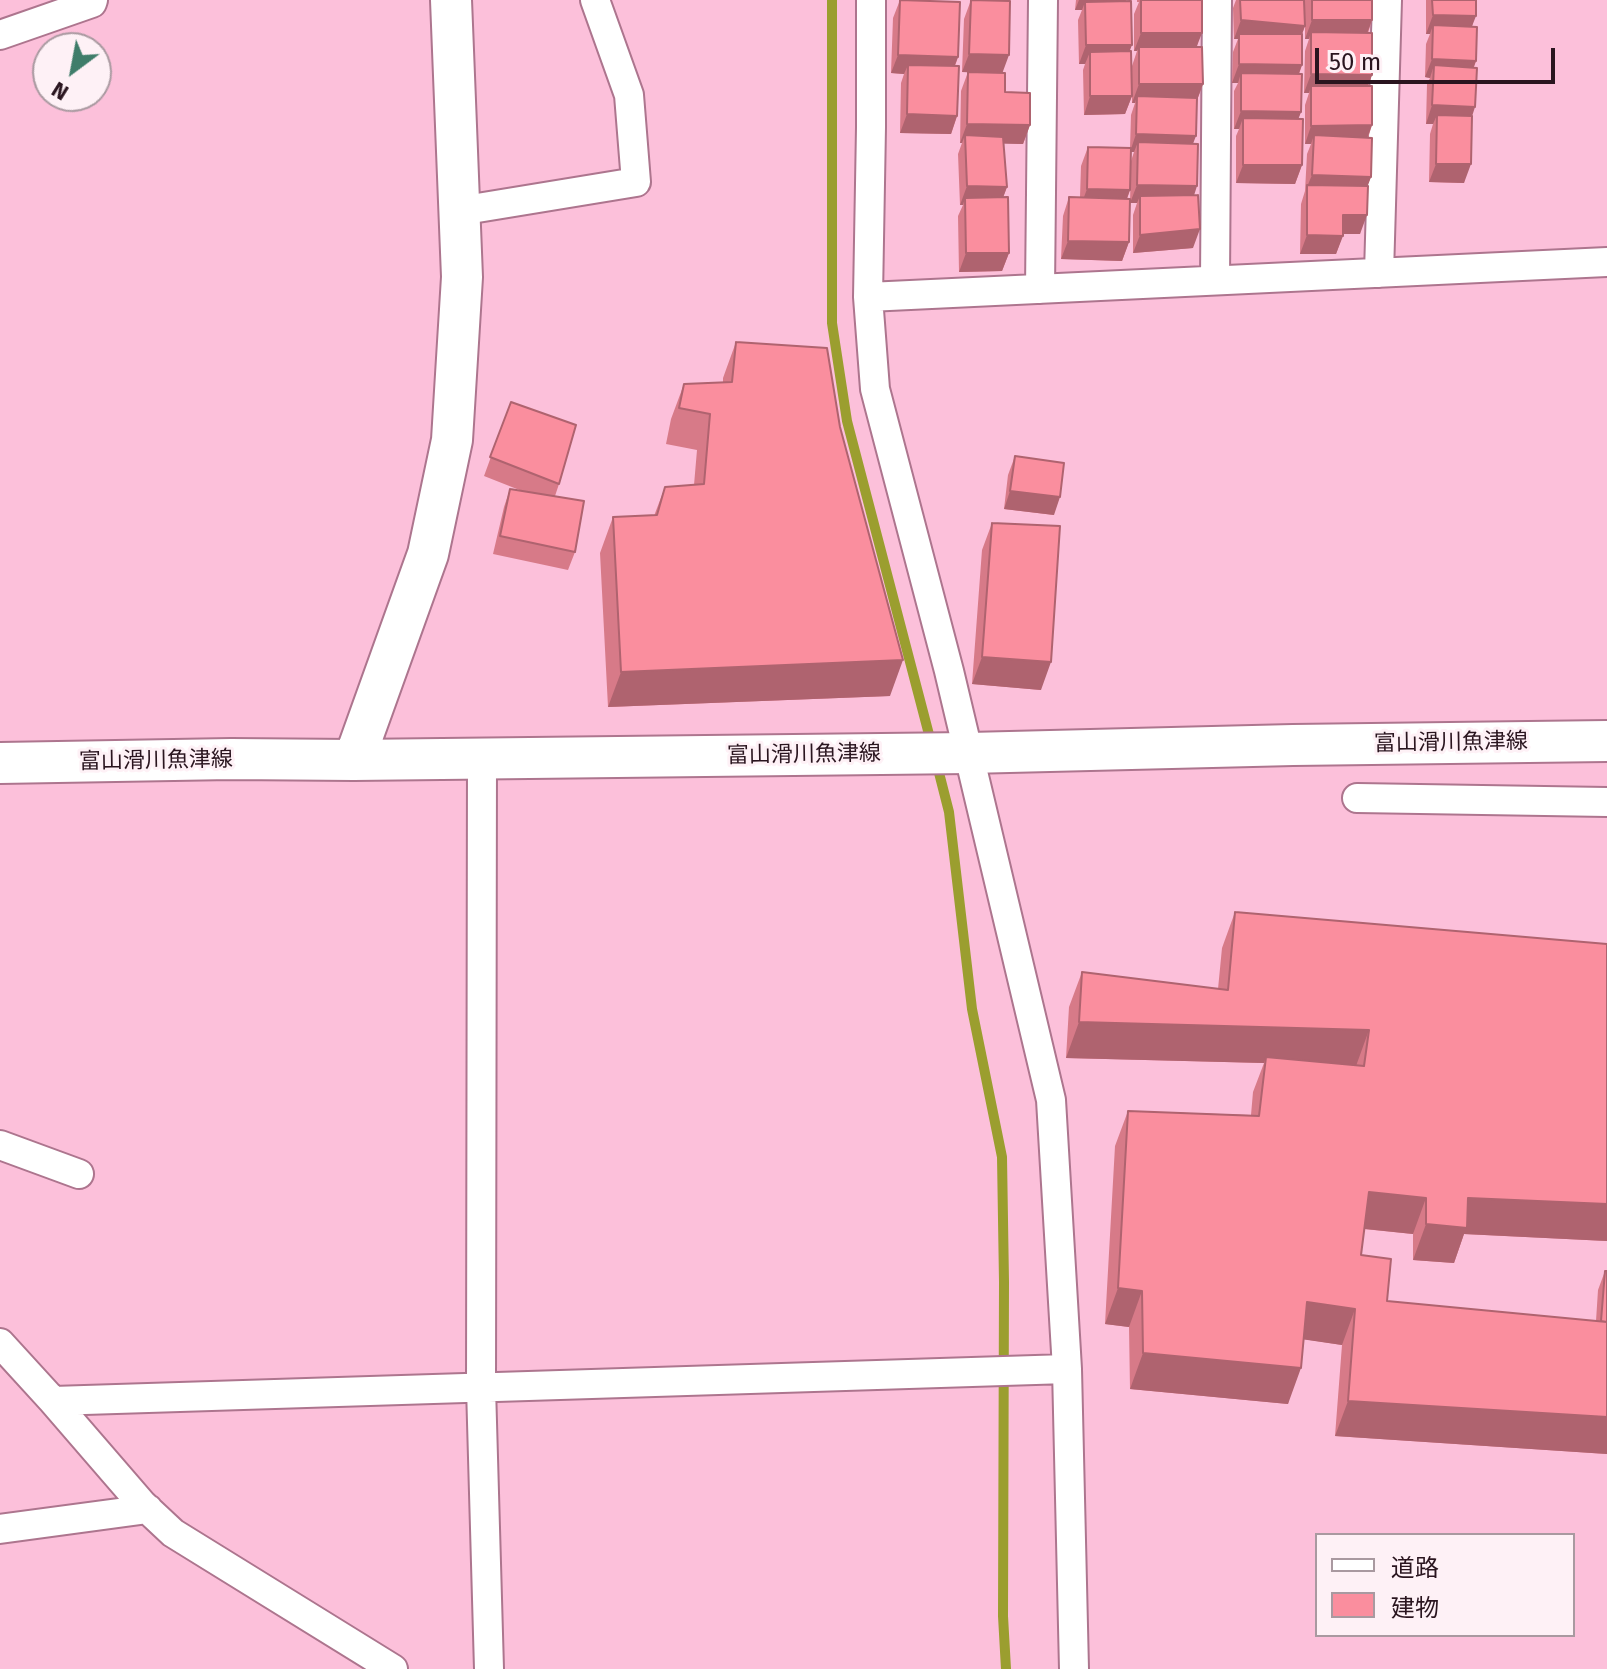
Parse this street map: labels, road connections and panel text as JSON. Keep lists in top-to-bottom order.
{
  "streets": {
    "main road": ["富山滑川魚津線"]
  },
  "legend": ["道路", "建物"],
  "scale_bar": "50 m",
  "north": "bottom left"
}
